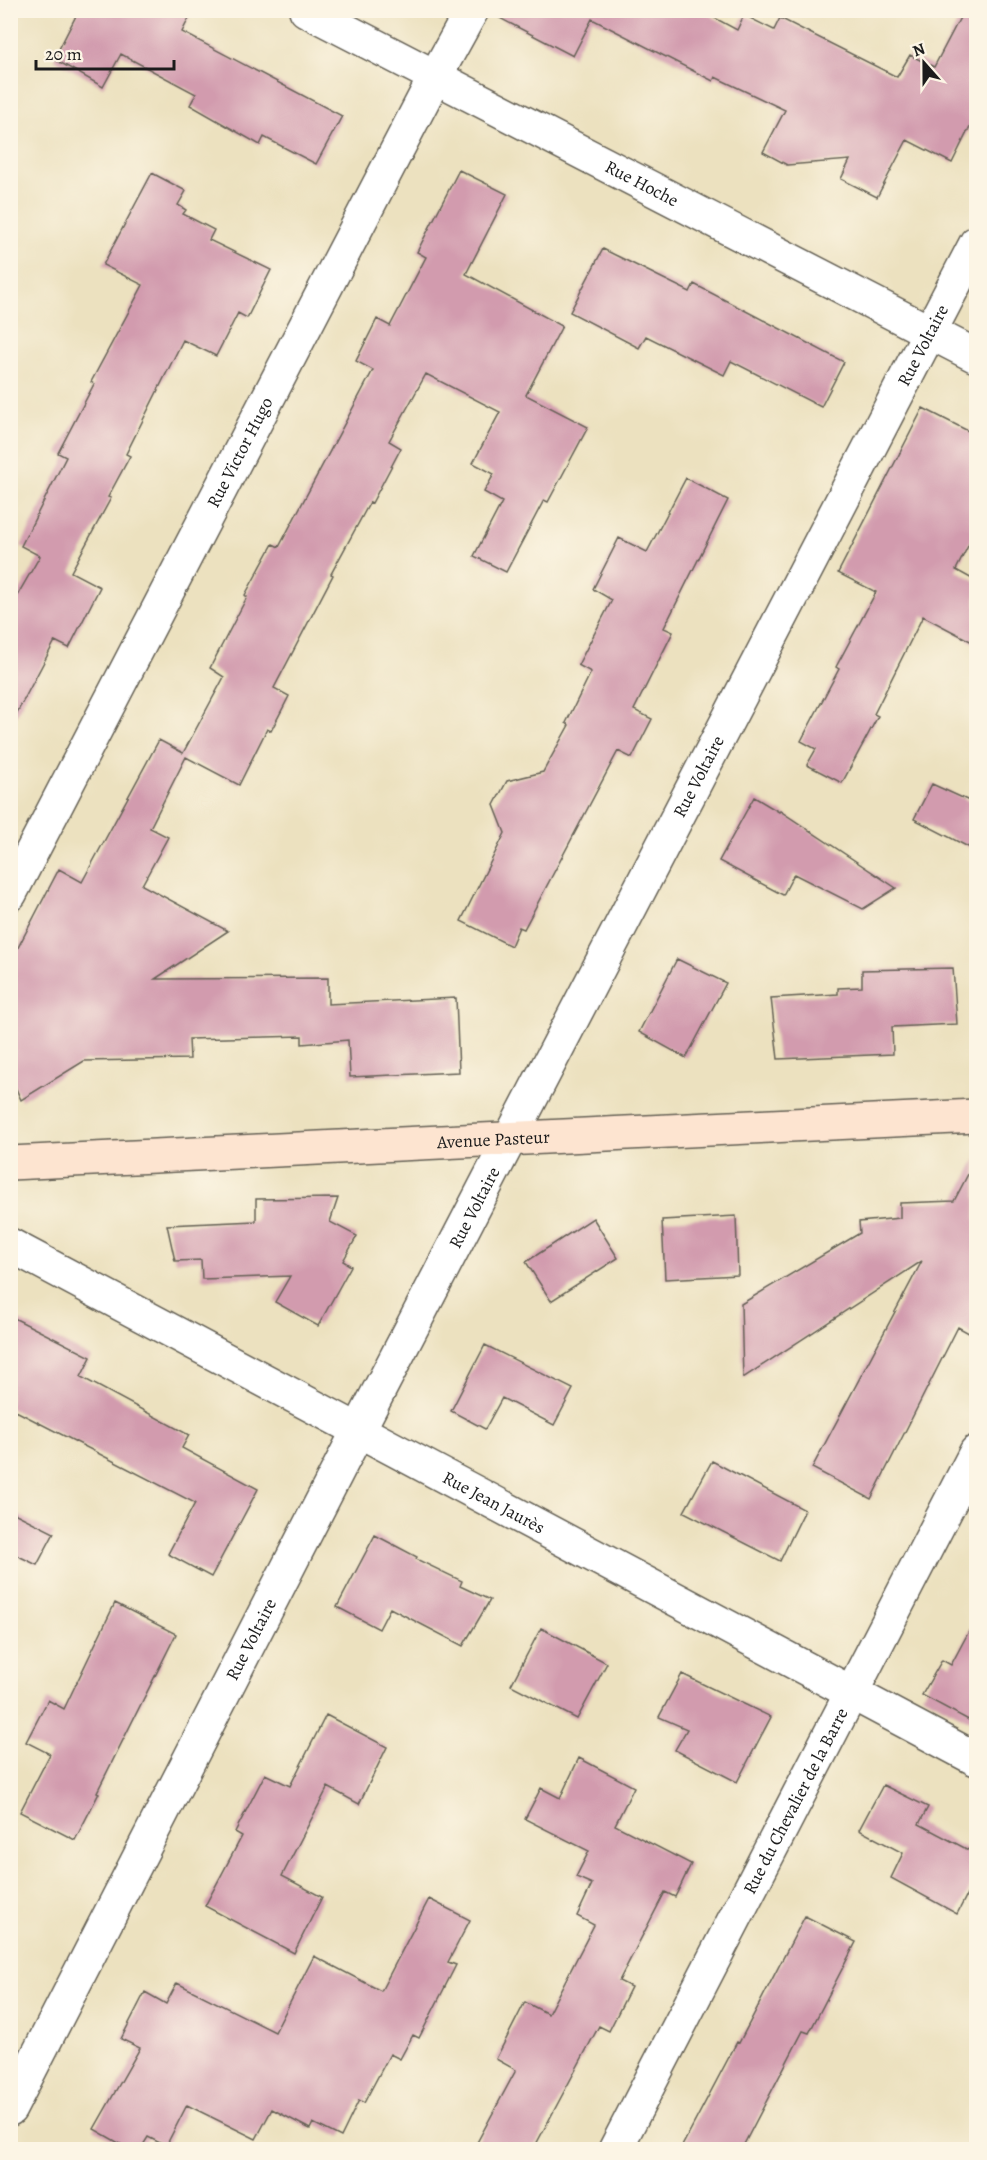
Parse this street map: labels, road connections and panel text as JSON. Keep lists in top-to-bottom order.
{
  "streets": {
    "street": [
      "Rue Hoche",
      "Rue Voltaire",
      "Rue Victor Hugo",
      "Avenue Pasteur",
      "Rue Jean Jaurès",
      "Rue du Chevalier de la Barre"
    ]
  },
  "crossings": [
    ["Rue Hoche", "Rue Voltaire"],
    ["Rue Hoche", "Rue Victor Hugo"],
    ["Rue Voltaire", "Avenue Pasteur"],
    ["Rue Voltaire", "Rue Jean Jaurès"],
    ["Rue Jean Jaurès", "Rue du Chevalier de la Barre"]
  ],
  "scale_bar": "20 m",
  "north": "top"
}
